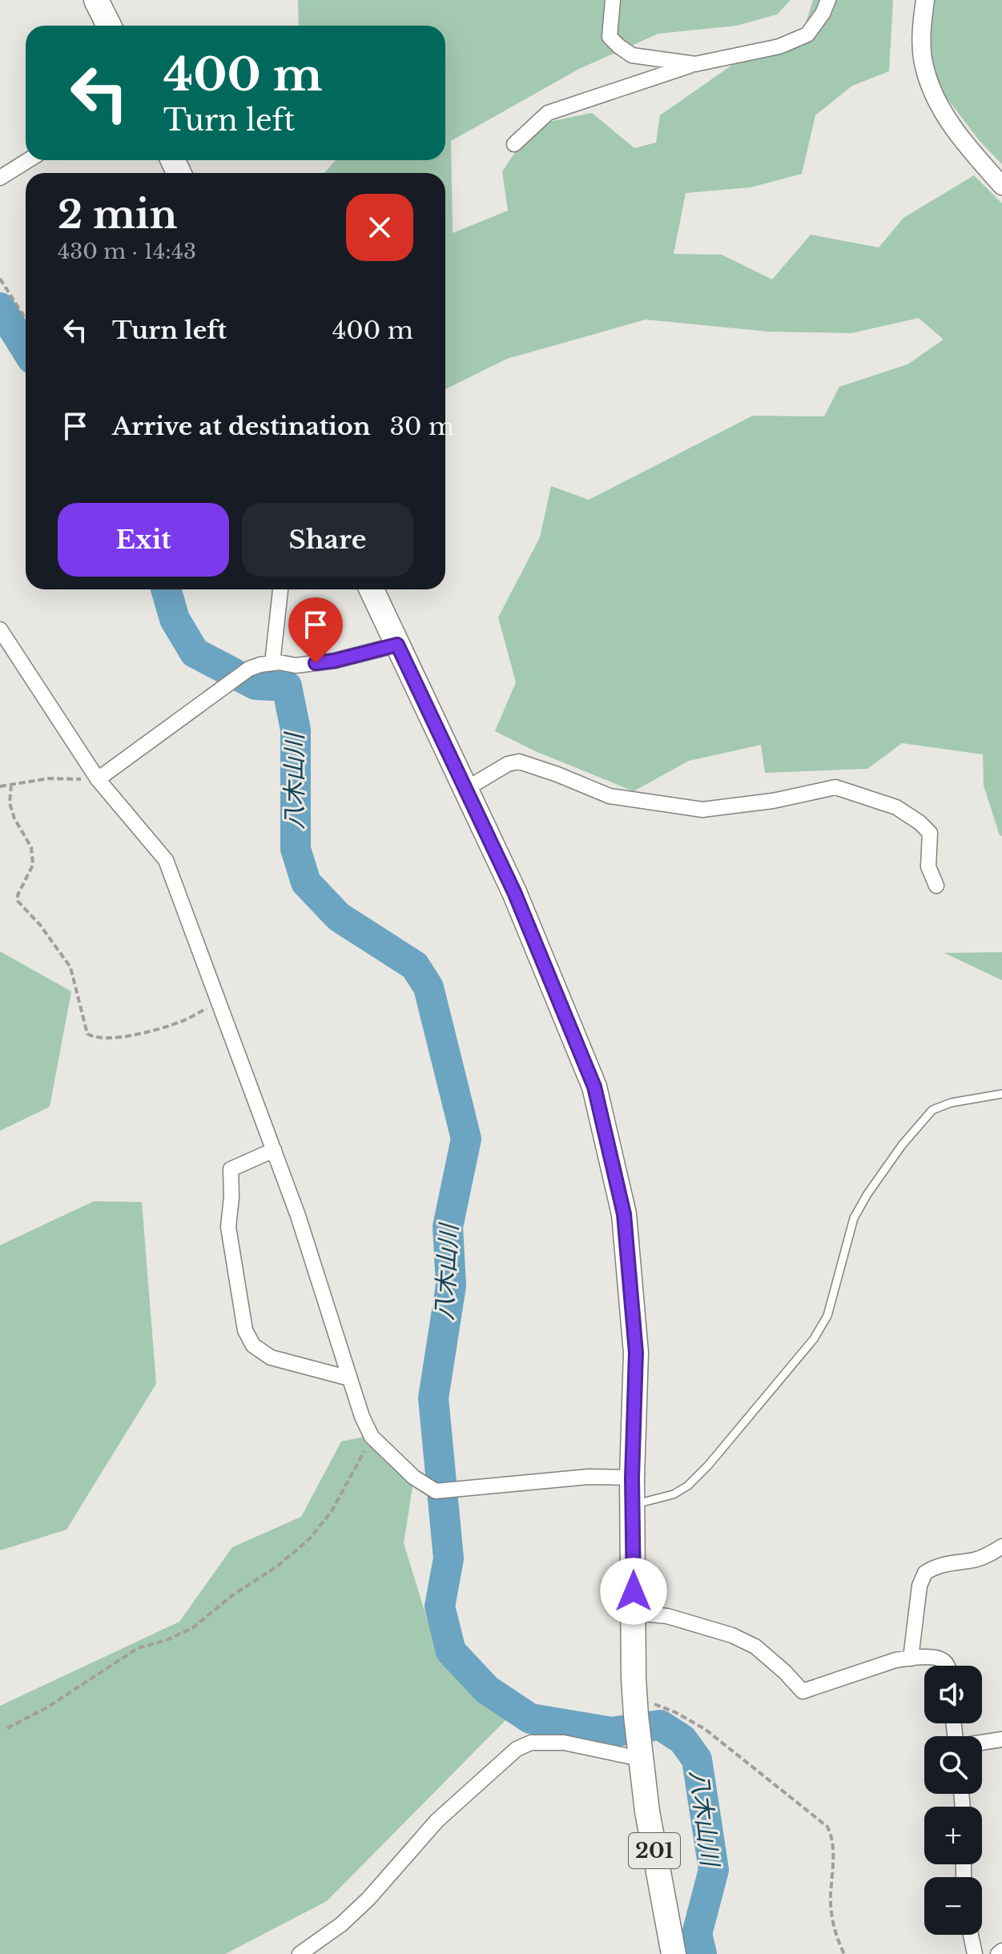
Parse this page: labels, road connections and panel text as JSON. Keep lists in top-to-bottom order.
{
  "streets": {
    "highway": ["201"]
  },
  "water": ["八木山川"],
  "page": {
    "turn": ["400 m", "Turn left"],
    "heading": ["2 min", "430 m · 14:43"],
    "list": [
      {
        "name": "Turn left",
        "value": "400 m"
      },
      {
        "name": "Arrive at destination",
        "value": "30 m"
      }
    ],
    "buttons": ["Exit", "Share"],
    "map_buttons": ["+", "−"]
  }
}
